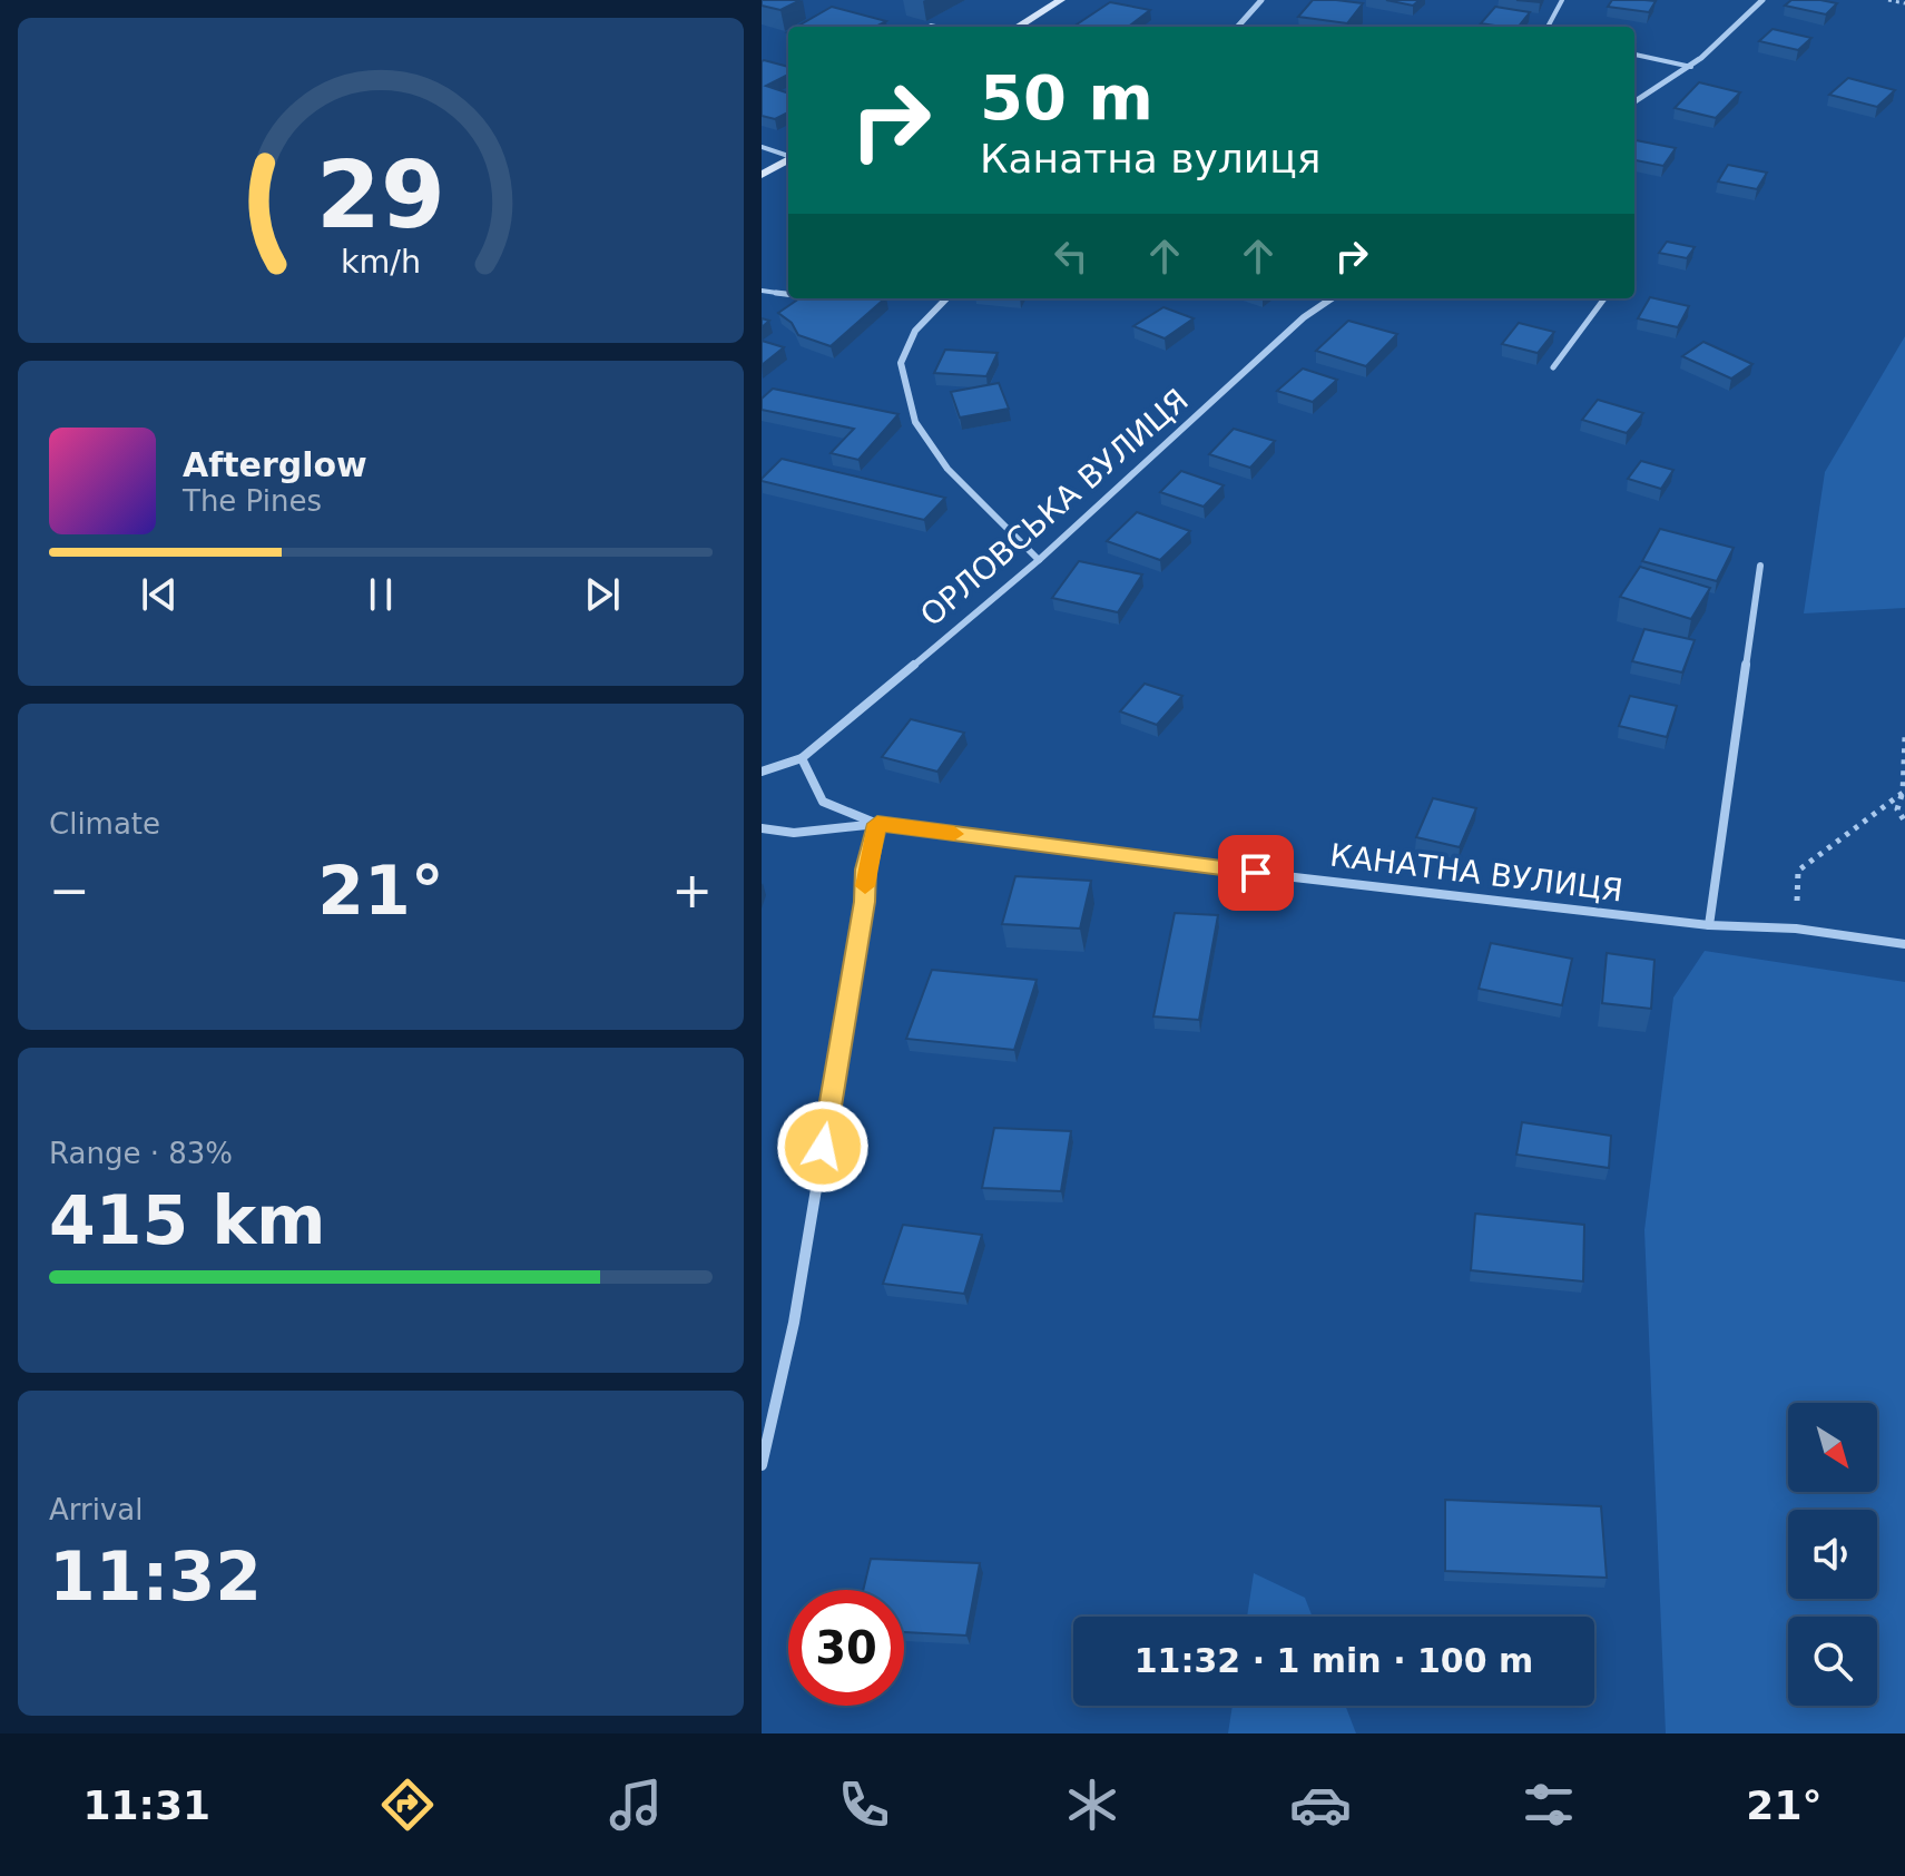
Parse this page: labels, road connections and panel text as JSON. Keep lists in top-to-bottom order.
{
  "streets": {
    "street": ["ОРЛОВСЬКА ВУЛИЦЯ", "КАНАТНА ВУЛИЦЯ"]
  },
  "north": "bottom right",
  "page": {
    "turn": ["50 m", "Канатна вулиця"],
    "song": ["Afterglow", "The Pines"],
    "tile": [
      "Climate",
      ["Range · 83%", "415 km"],
      ["Arrival", "11:32"]
    ],
    "heat": ["−", "21°", "+"],
    "limit": "30",
    "trip": "11:32 · 1 min · 100 m",
    "tabs": ["11:31", "21°"],
    "gauge": ["29", "km/h"]
  }
}
